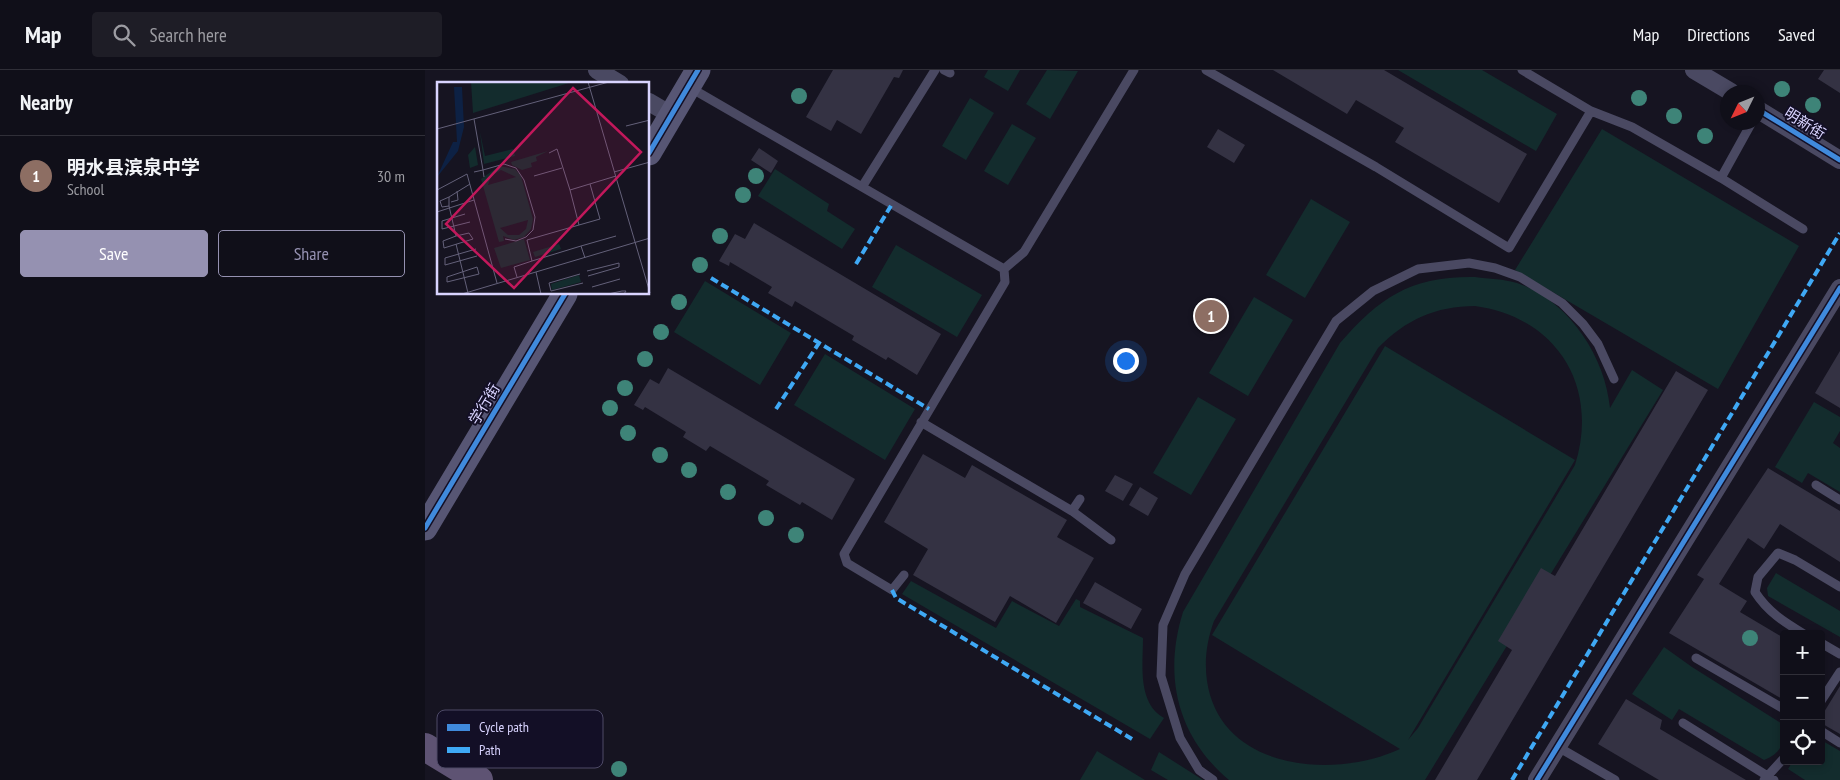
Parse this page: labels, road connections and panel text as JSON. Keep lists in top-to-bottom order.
{
  "streets": {
    "street": ["明新街", "学行街"]
  },
  "legend": ["Cycle path", "Path"],
  "north": "bottom left",
  "page": {
    "header": "Map",
    "search": "Search here",
    "nav": ["Map", "Directions", "Saved"],
    "heading": "Nearby",
    "list": [
      {
        "mark": "1",
        "name": "明水县滨泉中学",
        "note": "School",
        "value": "30 m"
      }
    ],
    "buttons": ["Save", "Share"],
    "pins": "1",
    "map_buttons": ["+", "−"]
  }
}
